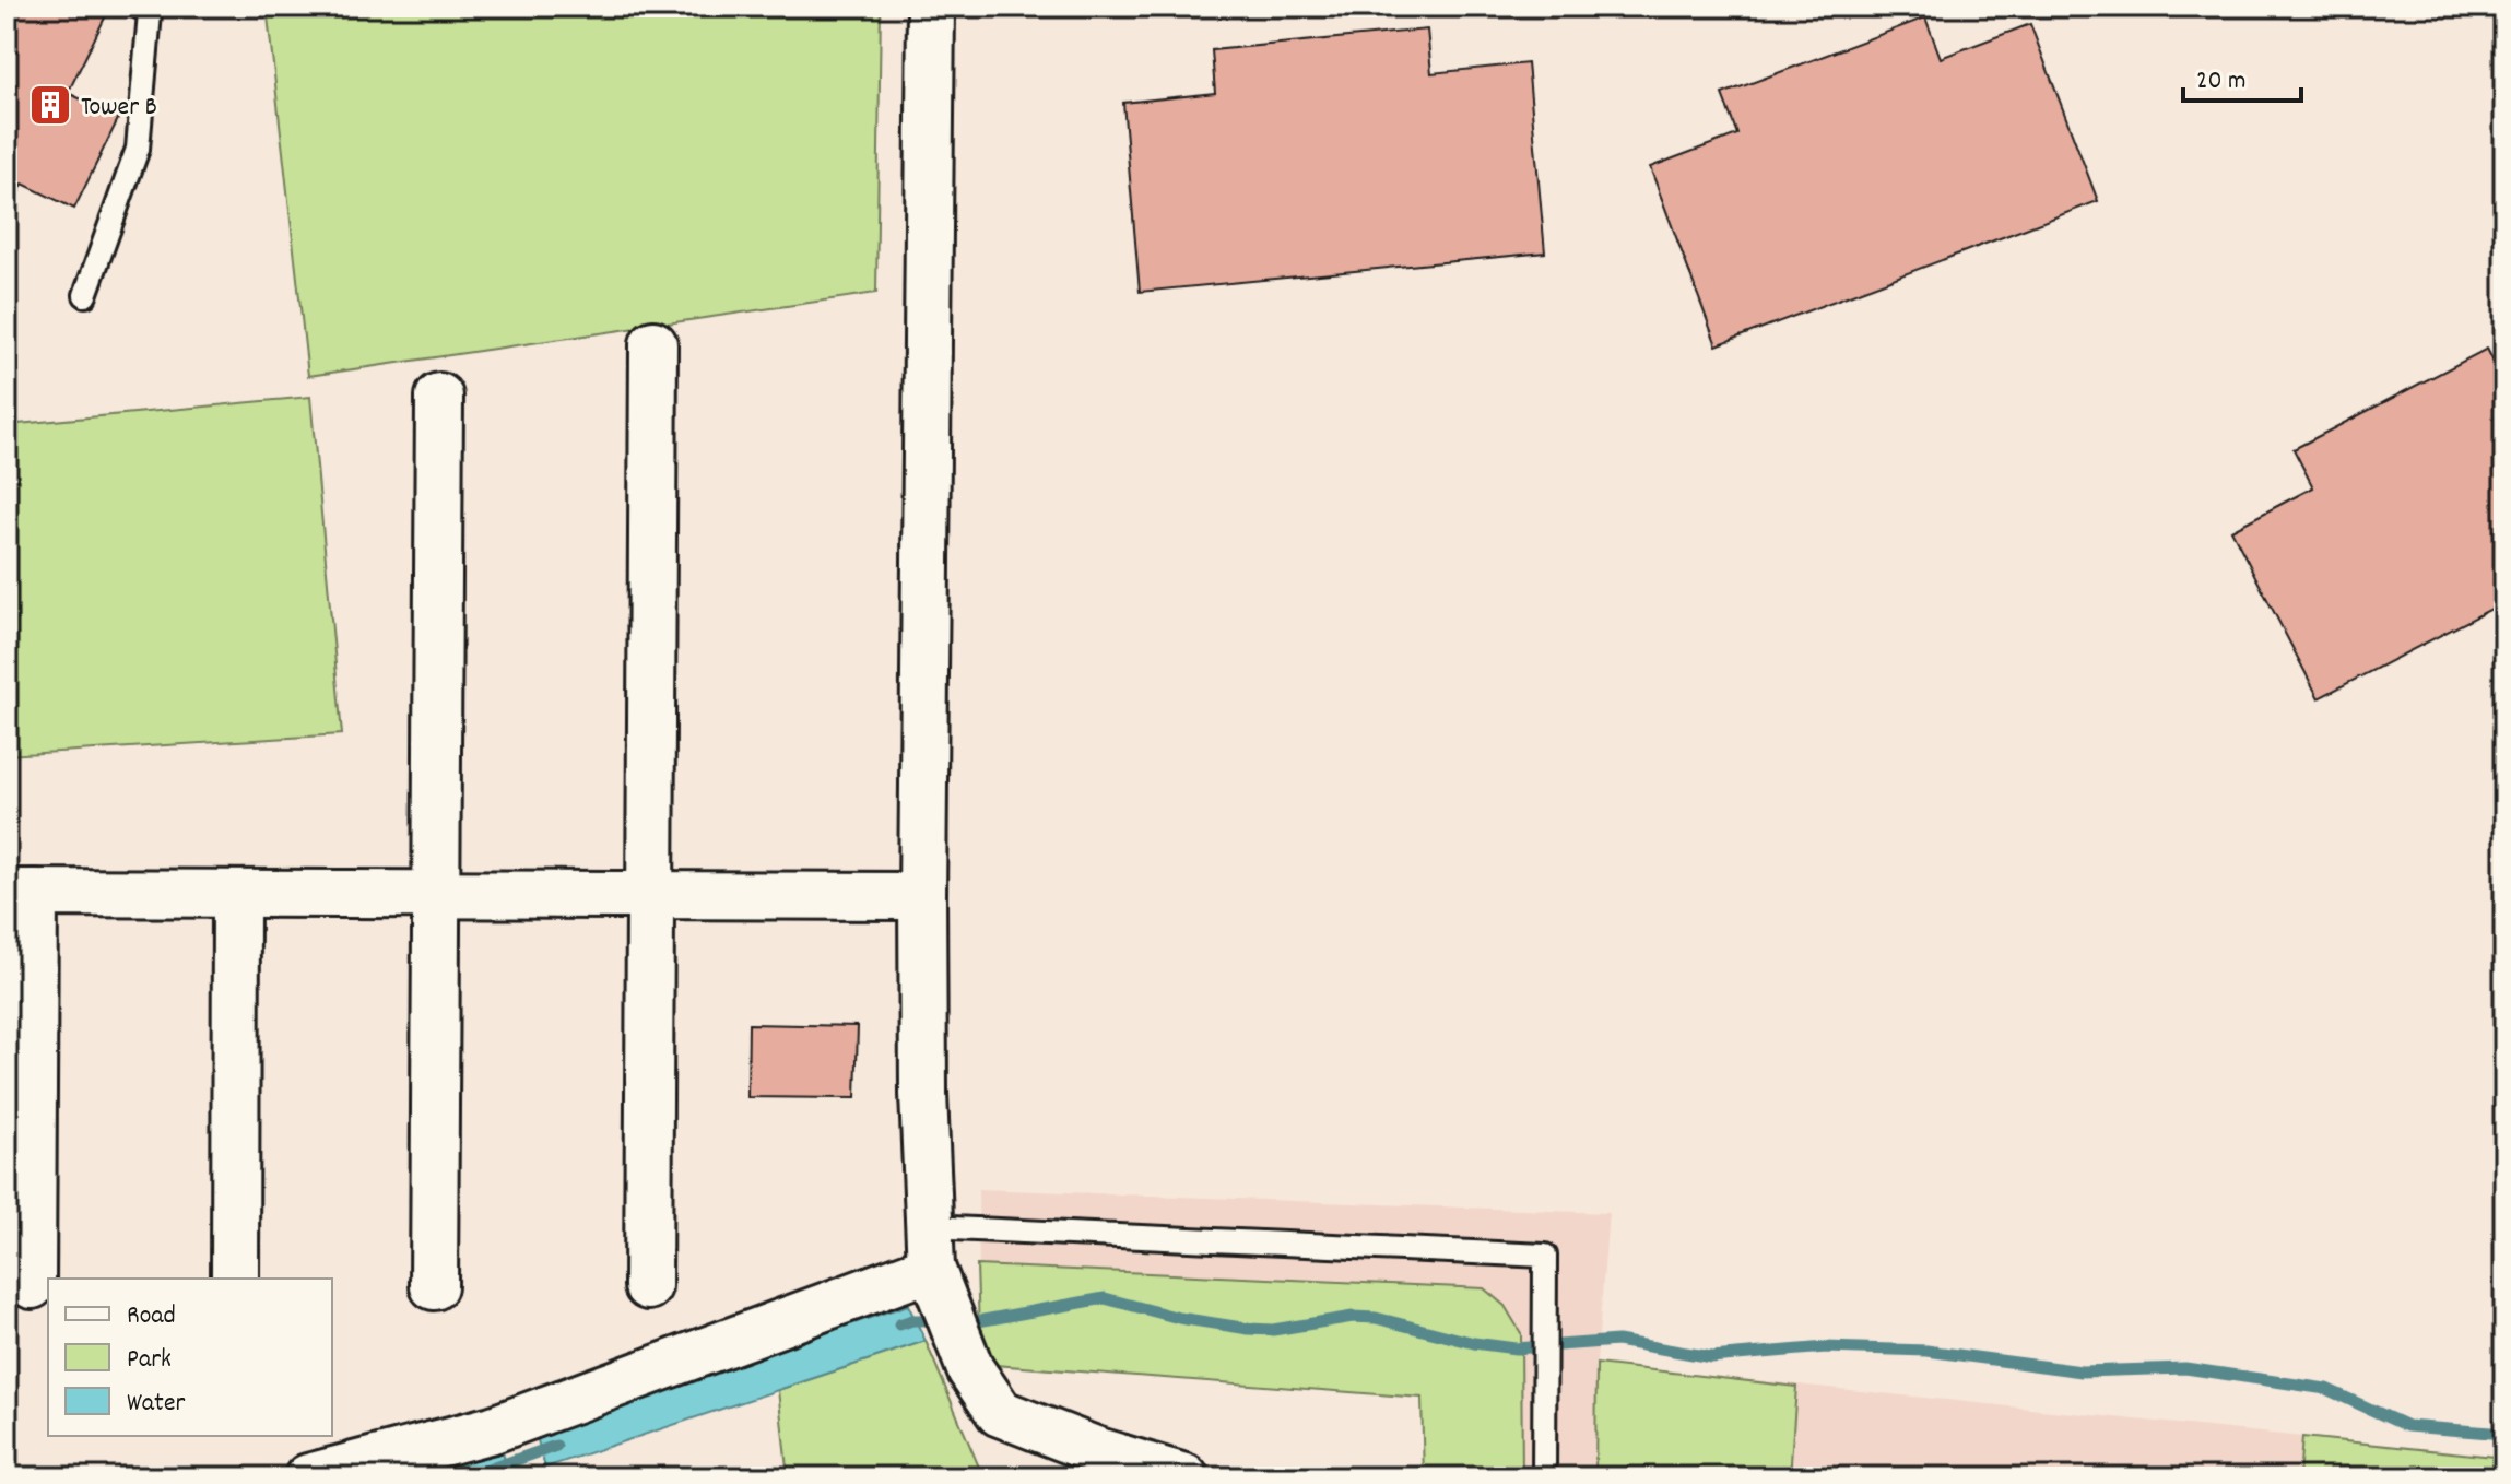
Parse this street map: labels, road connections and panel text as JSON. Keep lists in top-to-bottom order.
{
  "places": {
    "building": ["Tower B"]
  },
  "legend": ["Road", "Park", "Water"],
  "scale_bar": "20 m"
}
